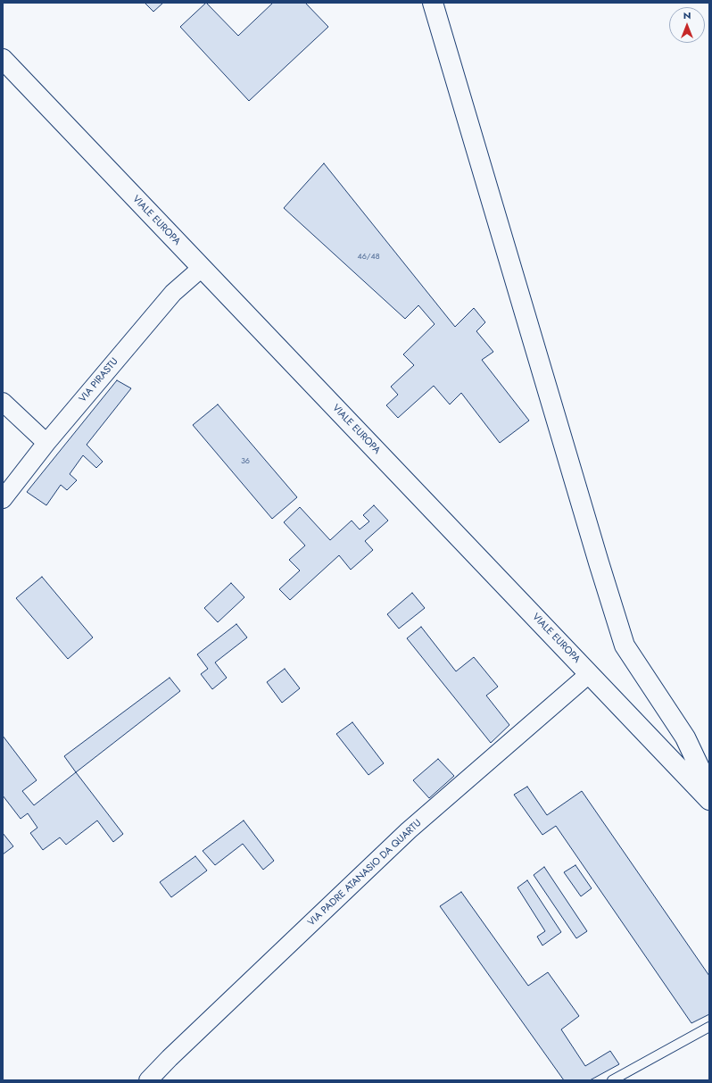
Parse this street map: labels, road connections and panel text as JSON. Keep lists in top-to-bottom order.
{
  "streets": {
    "main road": ["VIALE EUROPA"],
    "street": ["VIA PIRASTU", "VIA PADRE ATANASIO DA QUARTU"]
  },
  "crossings": [
    ["VIALE EUROPA", "VIA PIRASTU"],
    ["VIALE EUROPA", "VIA PADRE ATANASIO DA QUARTU"]
  ],
  "house_numbers": ["46/48", "36"],
  "north": "top"
}
